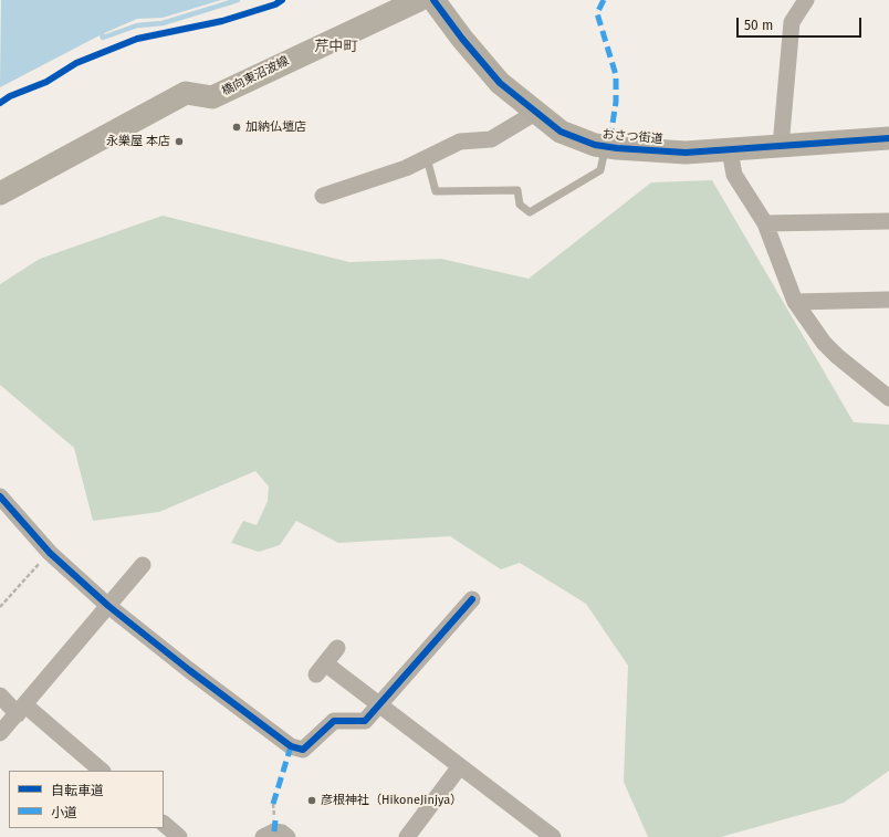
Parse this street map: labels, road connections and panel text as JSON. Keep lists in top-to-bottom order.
{
  "streets": {
    "street": ["橋向東沼波線", "おさつ街道"]
  },
  "districts": ["芹中町"],
  "places": ["加納仏壇店", "永樂屋 本店", "彦根神社（HikoneJinjya）"],
  "legend": ["自転車道", "小道"],
  "scale_bar": "50 m"
}
